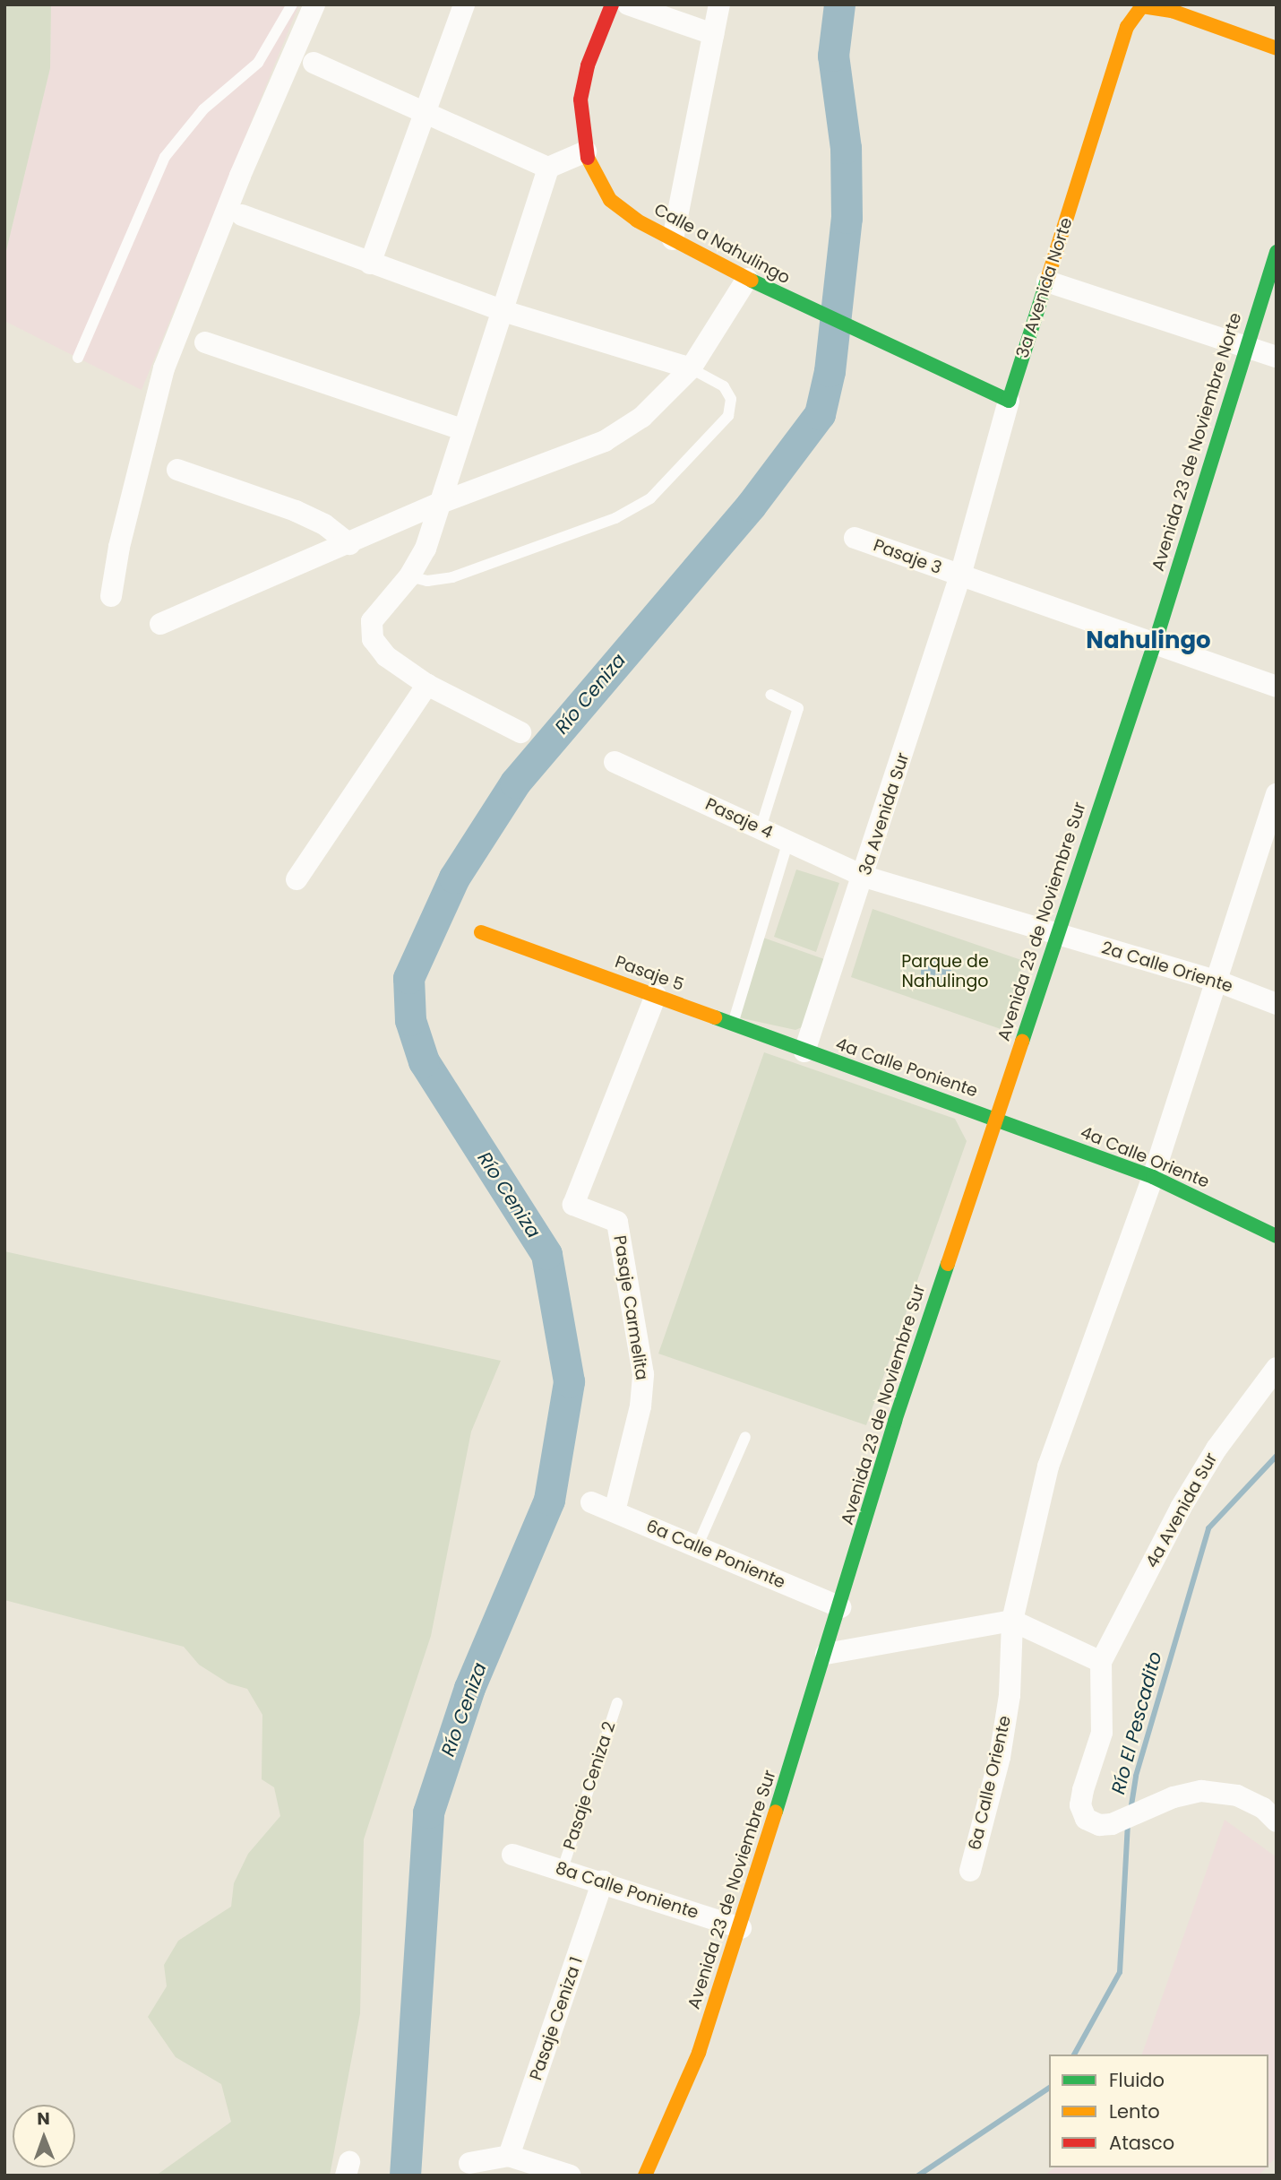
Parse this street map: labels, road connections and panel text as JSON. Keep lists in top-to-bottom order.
{
  "streets": {
    "street": [
      "Calle a Nahulingo",
      "3a Avenida Norte",
      "Avenida 23 de Noviembre Norte",
      "Pasaje 3",
      "3a Avenida Sur",
      "Pasaje 4",
      "Avenida 23 de Noviembre Sur",
      "2a Calle Oriente",
      "Pasaje 5",
      "4a Calle Poniente",
      "4a Calle Oriente",
      "Pasaje Carmelita",
      "4a Avenida Sur",
      "6a Calle Poniente",
      "6a Calle Oriente",
      "8a Calle Poniente",
      "Pasaje Ceniza 1"
    ],
    "lane": ["Pasaje Ceniza 2"]
  },
  "crossings": [
    ["Calle a Nahulingo", "3a Avenida Norte"],
    ["3a Avenida Norte", "Pasaje 3"],
    ["3a Avenida Norte", "3a Avenida Sur"],
    ["Avenida 23 de Noviembre Norte", "Pasaje 3"],
    ["Avenida 23 de Noviembre Norte", "Avenida 23 de Noviembre Sur"],
    ["Pasaje 3", "3a Avenida Sur"],
    ["Pasaje 3", "Avenida 23 de Noviembre Sur"],
    ["3a Avenida Sur", "Pasaje 4"],
    ["3a Avenida Sur", "Pasaje 5"],
    ["3a Avenida Sur", "4a Calle Poniente"],
    ["Pasaje 4", "Avenida 23 de Noviembre Sur"],
    ["Pasaje 4", "2a Calle Oriente"],
    ["Avenida 23 de Noviembre Sur", "2a Calle Oriente"],
    ["Avenida 23 de Noviembre Sur", "4a Calle Poniente"],
    ["Avenida 23 de Noviembre Sur", "4a Calle Oriente"],
    ["Avenida 23 de Noviembre Sur", "6a Calle Poniente"],
    ["Avenida 23 de Noviembre Sur", "8a Calle Poniente"],
    ["2a Calle Oriente", "6a Calle Oriente"],
    ["Pasaje 5", "4a Calle Poniente"],
    ["Pasaje 5", "Pasaje Carmelita"],
    ["4a Calle Poniente", "4a Calle Oriente"],
    ["4a Calle Oriente", "6a Calle Oriente"],
    ["Pasaje Carmelita", "6a Calle Poniente"],
    ["Pasaje Ceniza 2", "8a Calle Poniente"],
    ["8a Calle Poniente", "Pasaje Ceniza 1"]
  ],
  "districts": ["Nahulingo"],
  "water": ["Río Ceniza", "Río El Pescadito"],
  "parks": ["Parque de Nahulingo"],
  "legend": ["Fluido", "Lento", "Atasco"],
  "north": "top"
}
